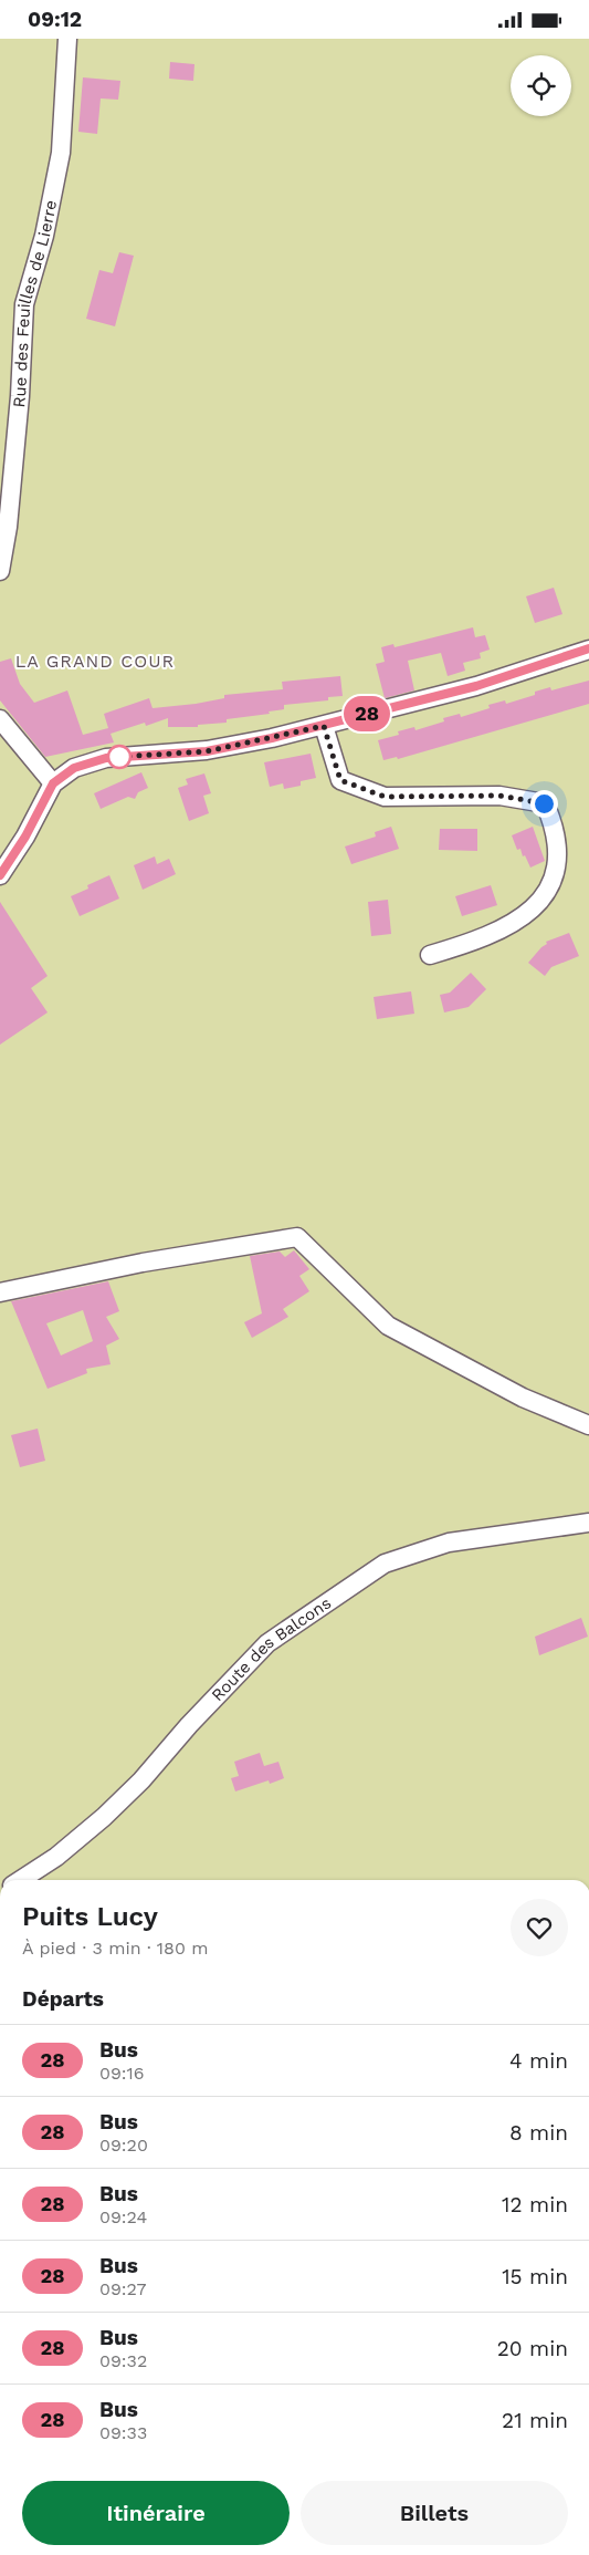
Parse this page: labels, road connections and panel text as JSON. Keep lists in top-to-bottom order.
{
  "streets": {
    "street": ["Rue des Feuilles de Lierre", "Route des Balcons"]
  },
  "districts": ["LA GRAND COUR"],
  "lines": ["bus line 28"],
  "page": {
    "status": "09:12",
    "on_map": "28",
    "heading": [
      ["Puits Lucy", "À pied · 3 min · 180 m"],
      "Départs"
    ],
    "list": [
      {
        "mark": "28",
        "name": "Bus",
        "note": "09:16",
        "value": "4 min"
      },
      {
        "mark": "28",
        "name": "Bus",
        "note": "09:20",
        "value": "8 min"
      },
      {
        "mark": "28",
        "name": "Bus",
        "note": "09:24",
        "value": "12 min"
      },
      {
        "mark": "28",
        "name": "Bus",
        "note": "09:27",
        "value": "15 min"
      },
      {
        "mark": "28",
        "name": "Bus",
        "note": "09:32",
        "value": "20 min"
      },
      {
        "mark": "28",
        "name": "Bus",
        "note": "09:33",
        "value": "21 min"
      }
    ],
    "buttons": ["Itinéraire", "Billets"]
  }
}
